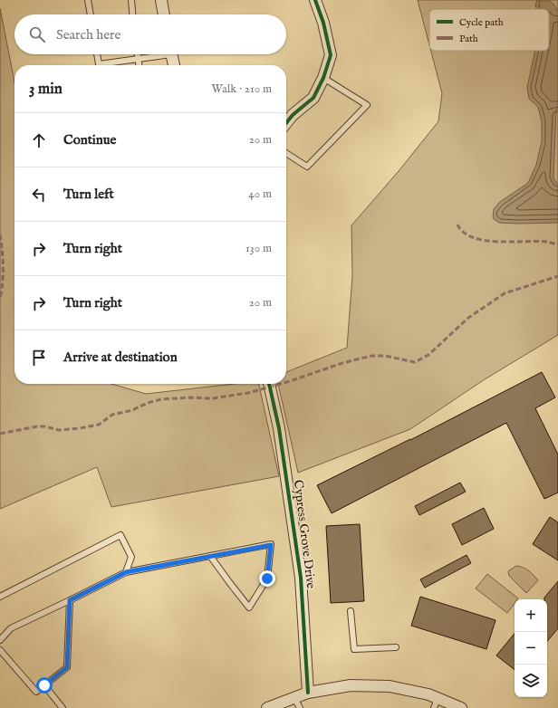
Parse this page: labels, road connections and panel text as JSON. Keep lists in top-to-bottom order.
{
  "streets": {
    "street": ["Cypress Grove Drive"]
  },
  "legend": ["Cycle path", "Path"],
  "page": {
    "search": "Search here",
    "heading": ["3 min", "Walk · 210 m"],
    "list": [
      ["Continue", "20 m"],
      ["Turn left", "40 m"],
      ["Turn right", "130 m"],
      ["Turn right", "20 m"],
      "Arrive at destination"
    ],
    "map_buttons": ["+", "−"]
  }
}
